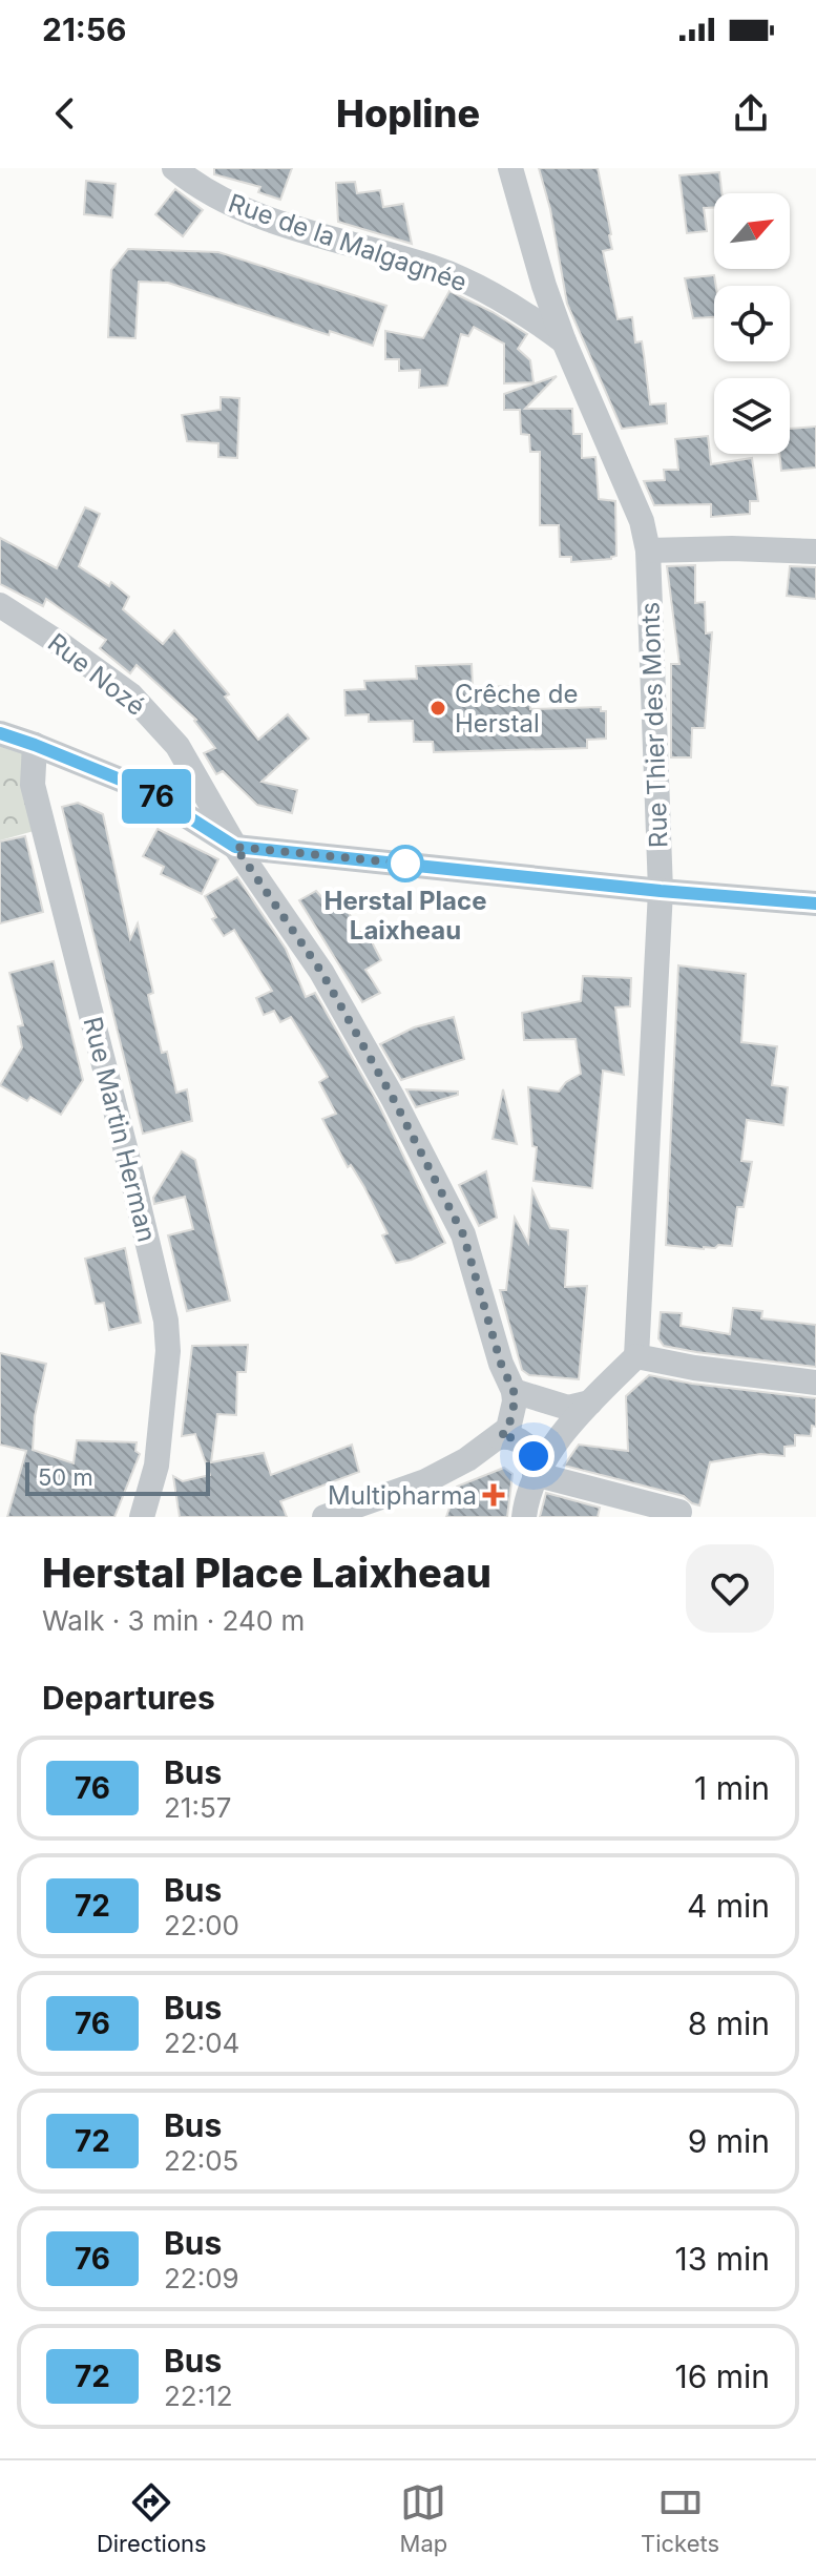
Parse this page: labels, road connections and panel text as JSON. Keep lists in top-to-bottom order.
{
  "streets": {
    "street": [
      "Rue de la Malgagnée",
      "Rue Nozé",
      "Rue Thier des Monts",
      "Rue Martin Herman"
    ]
  },
  "crossings": [
    ["Rue de la Malgagnée", "Rue Thier des Monts"]
  ],
  "places": {
    "other": ["Crêche de Herstal", "Herstal Place Laixheau"],
    "health": ["Multipharma"]
  },
  "lines": ["bus line 76"],
  "scale_bar": "50 m",
  "north": "top right",
  "page": {
    "status": "21:56",
    "header": "Hopline",
    "on_map": "76",
    "scale": "50 m",
    "heading": [
      ["Herstal Place Laixheau", "Walk · 3 min · 240 m"],
      "Departures"
    ],
    "list": [
      {
        "mark": "76",
        "name": "Bus",
        "note": "21:57",
        "value": "1 min"
      },
      {
        "mark": "72",
        "name": "Bus",
        "note": "22:00",
        "value": "4 min"
      },
      {
        "mark": "76",
        "name": "Bus",
        "note": "22:04",
        "value": "8 min"
      },
      {
        "mark": "72",
        "name": "Bus",
        "note": "22:05",
        "value": "9 min"
      },
      {
        "mark": "76",
        "name": "Bus",
        "note": "22:09",
        "value": "13 min"
      },
      {
        "mark": "72",
        "name": "Bus",
        "note": "22:12",
        "value": "16 min"
      }
    ],
    "tabs": ["Directions", "Map", "Tickets"]
  }
}
